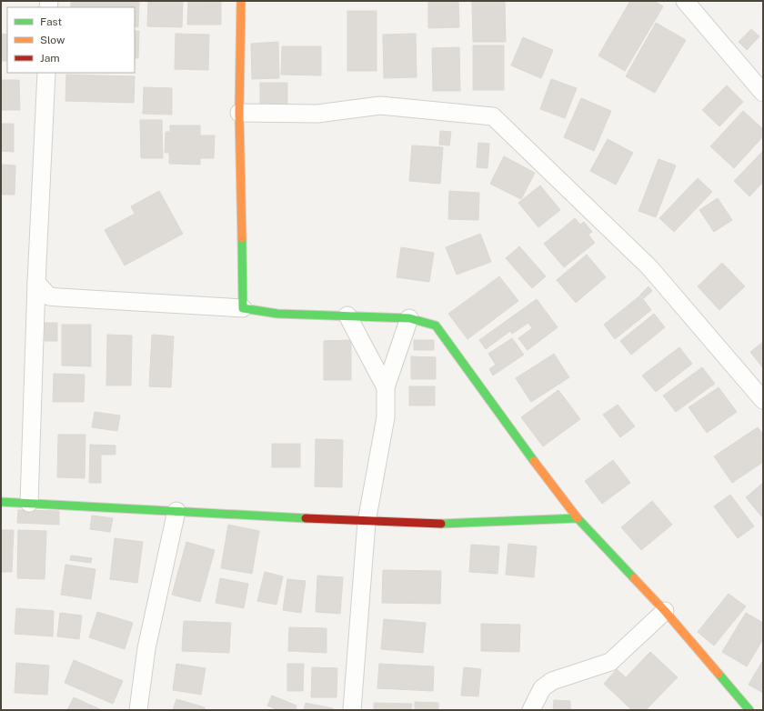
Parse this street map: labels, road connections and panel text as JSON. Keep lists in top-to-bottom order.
{
  "legend": ["Fast", "Slow", "Jam"]
}
